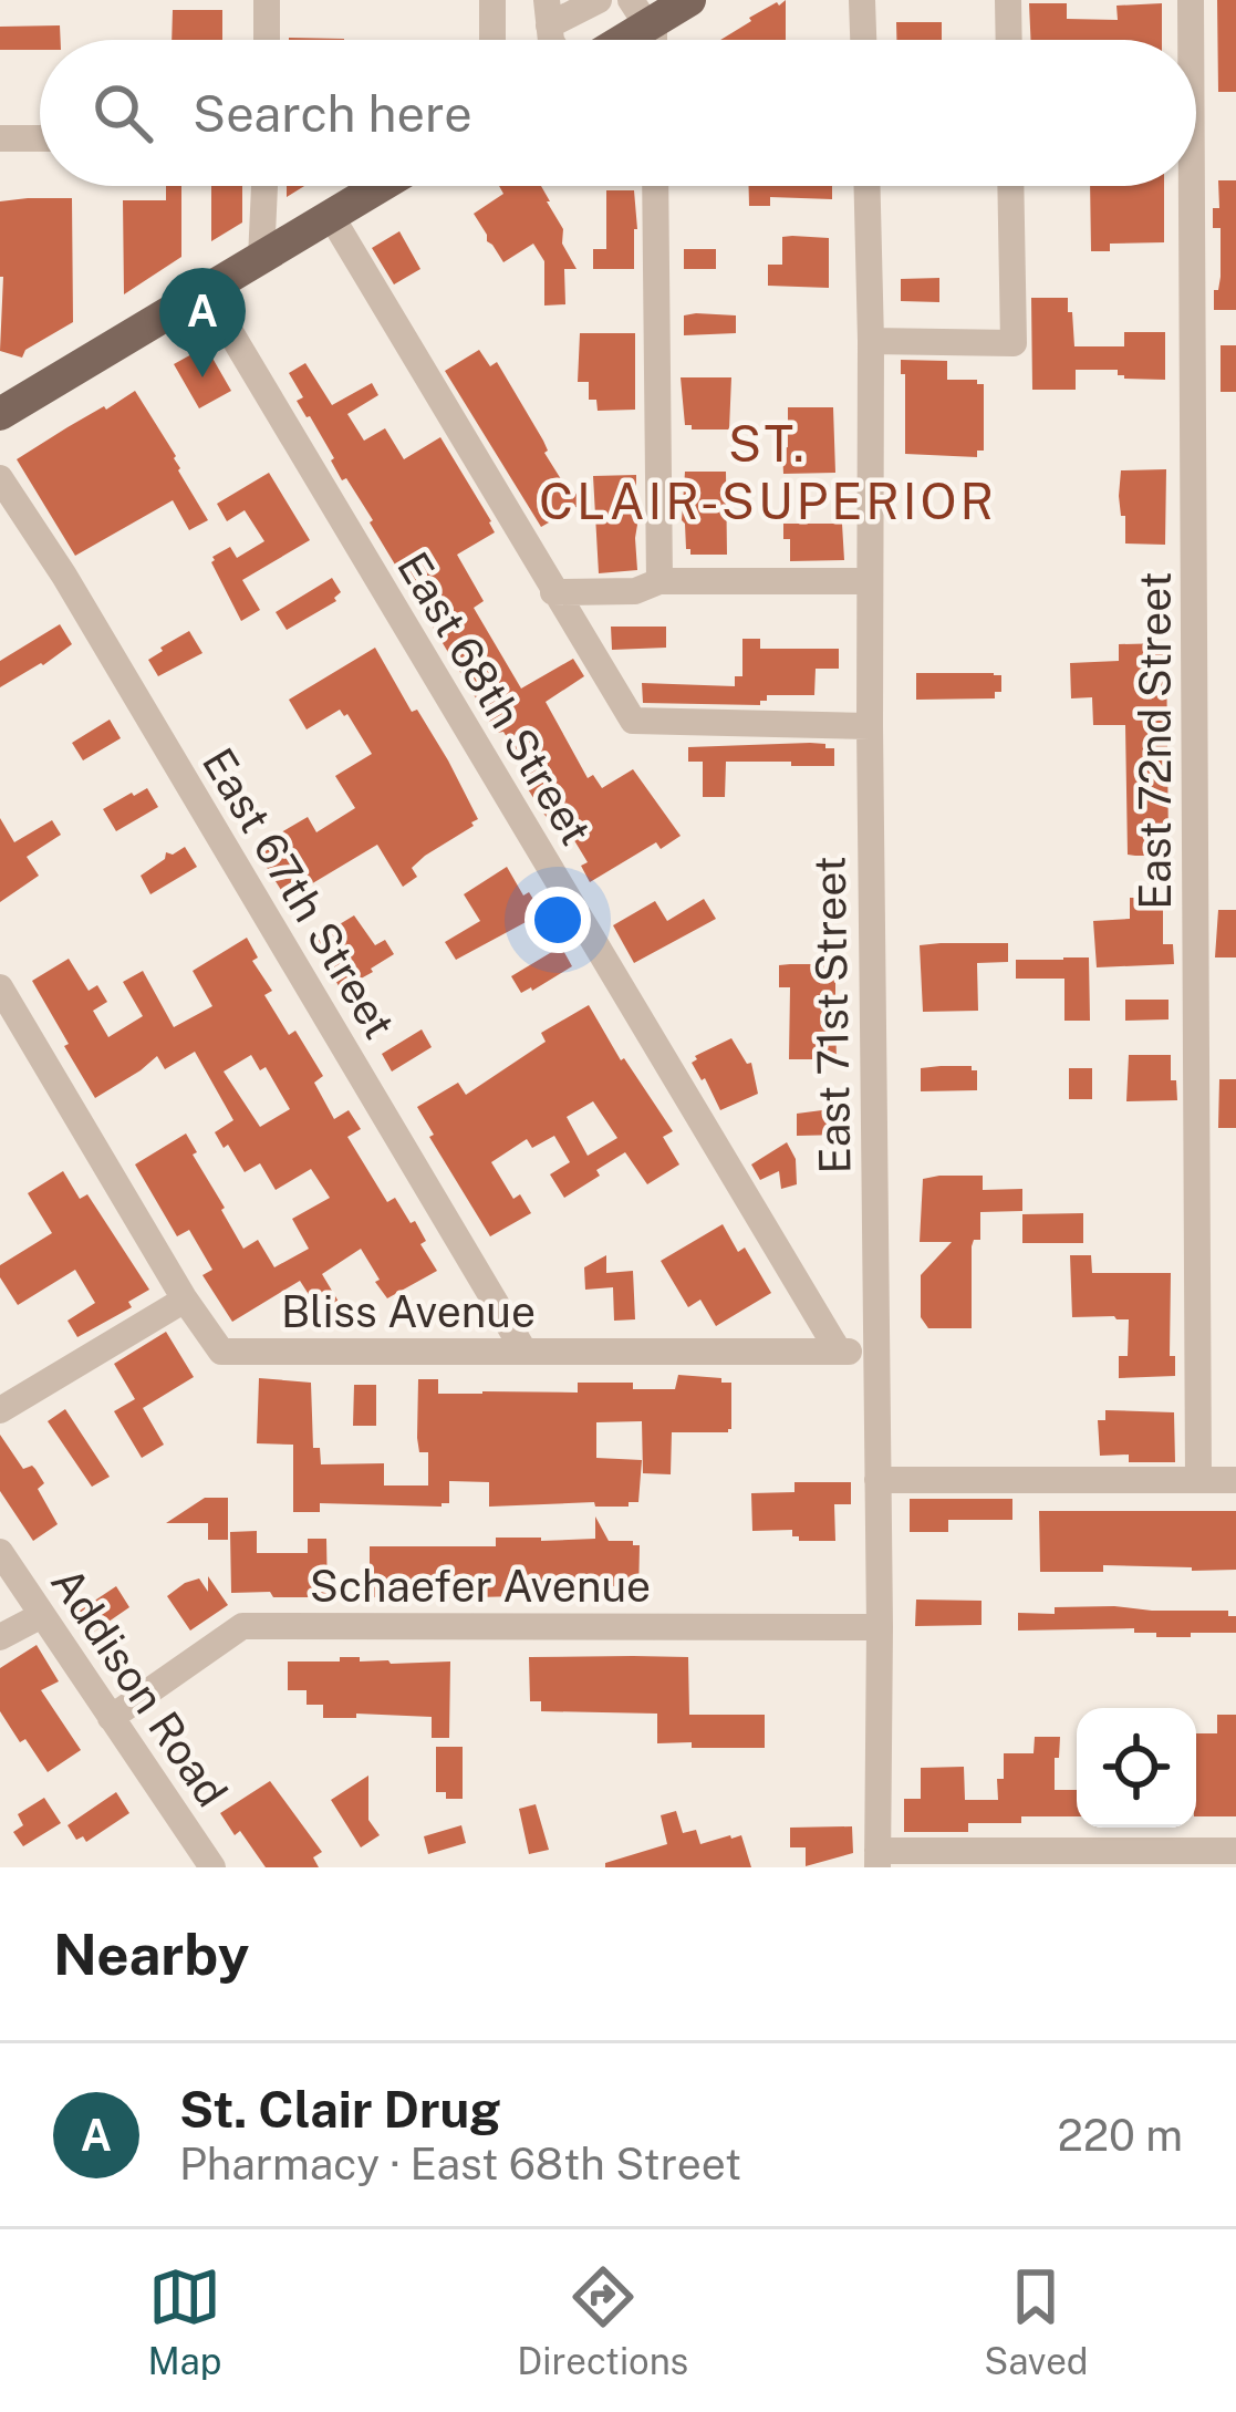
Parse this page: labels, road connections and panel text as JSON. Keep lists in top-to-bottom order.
{
  "streets": {
    "street": [
      "East 68th Street",
      "East 72nd Street",
      "East 67th Street",
      "East 71st Street",
      "Bliss Avenue",
      "Schaefer Avenue",
      "Addison Road"
    ]
  },
  "crossings": [
    ["East 68th Street", "Bliss Avenue"],
    ["East 67th Street", "Bliss Avenue"],
    ["East 71st Street", "Bliss Avenue"],
    ["East 71st Street", "Schaefer Avenue"],
    ["Schaefer Avenue", "Addison Road"]
  ],
  "districts": ["ST. CLAIR-SUPERIOR"],
  "page": {
    "search": "Search here",
    "pins": "A",
    "heading": "Nearby",
    "list": [
      {
        "mark": "A",
        "name": "St. Clair Drug",
        "note": "Pharmacy · East 68th Street",
        "value": "220 m"
      }
    ],
    "nav": ["Map", "Directions", "Saved"]
  }
}
